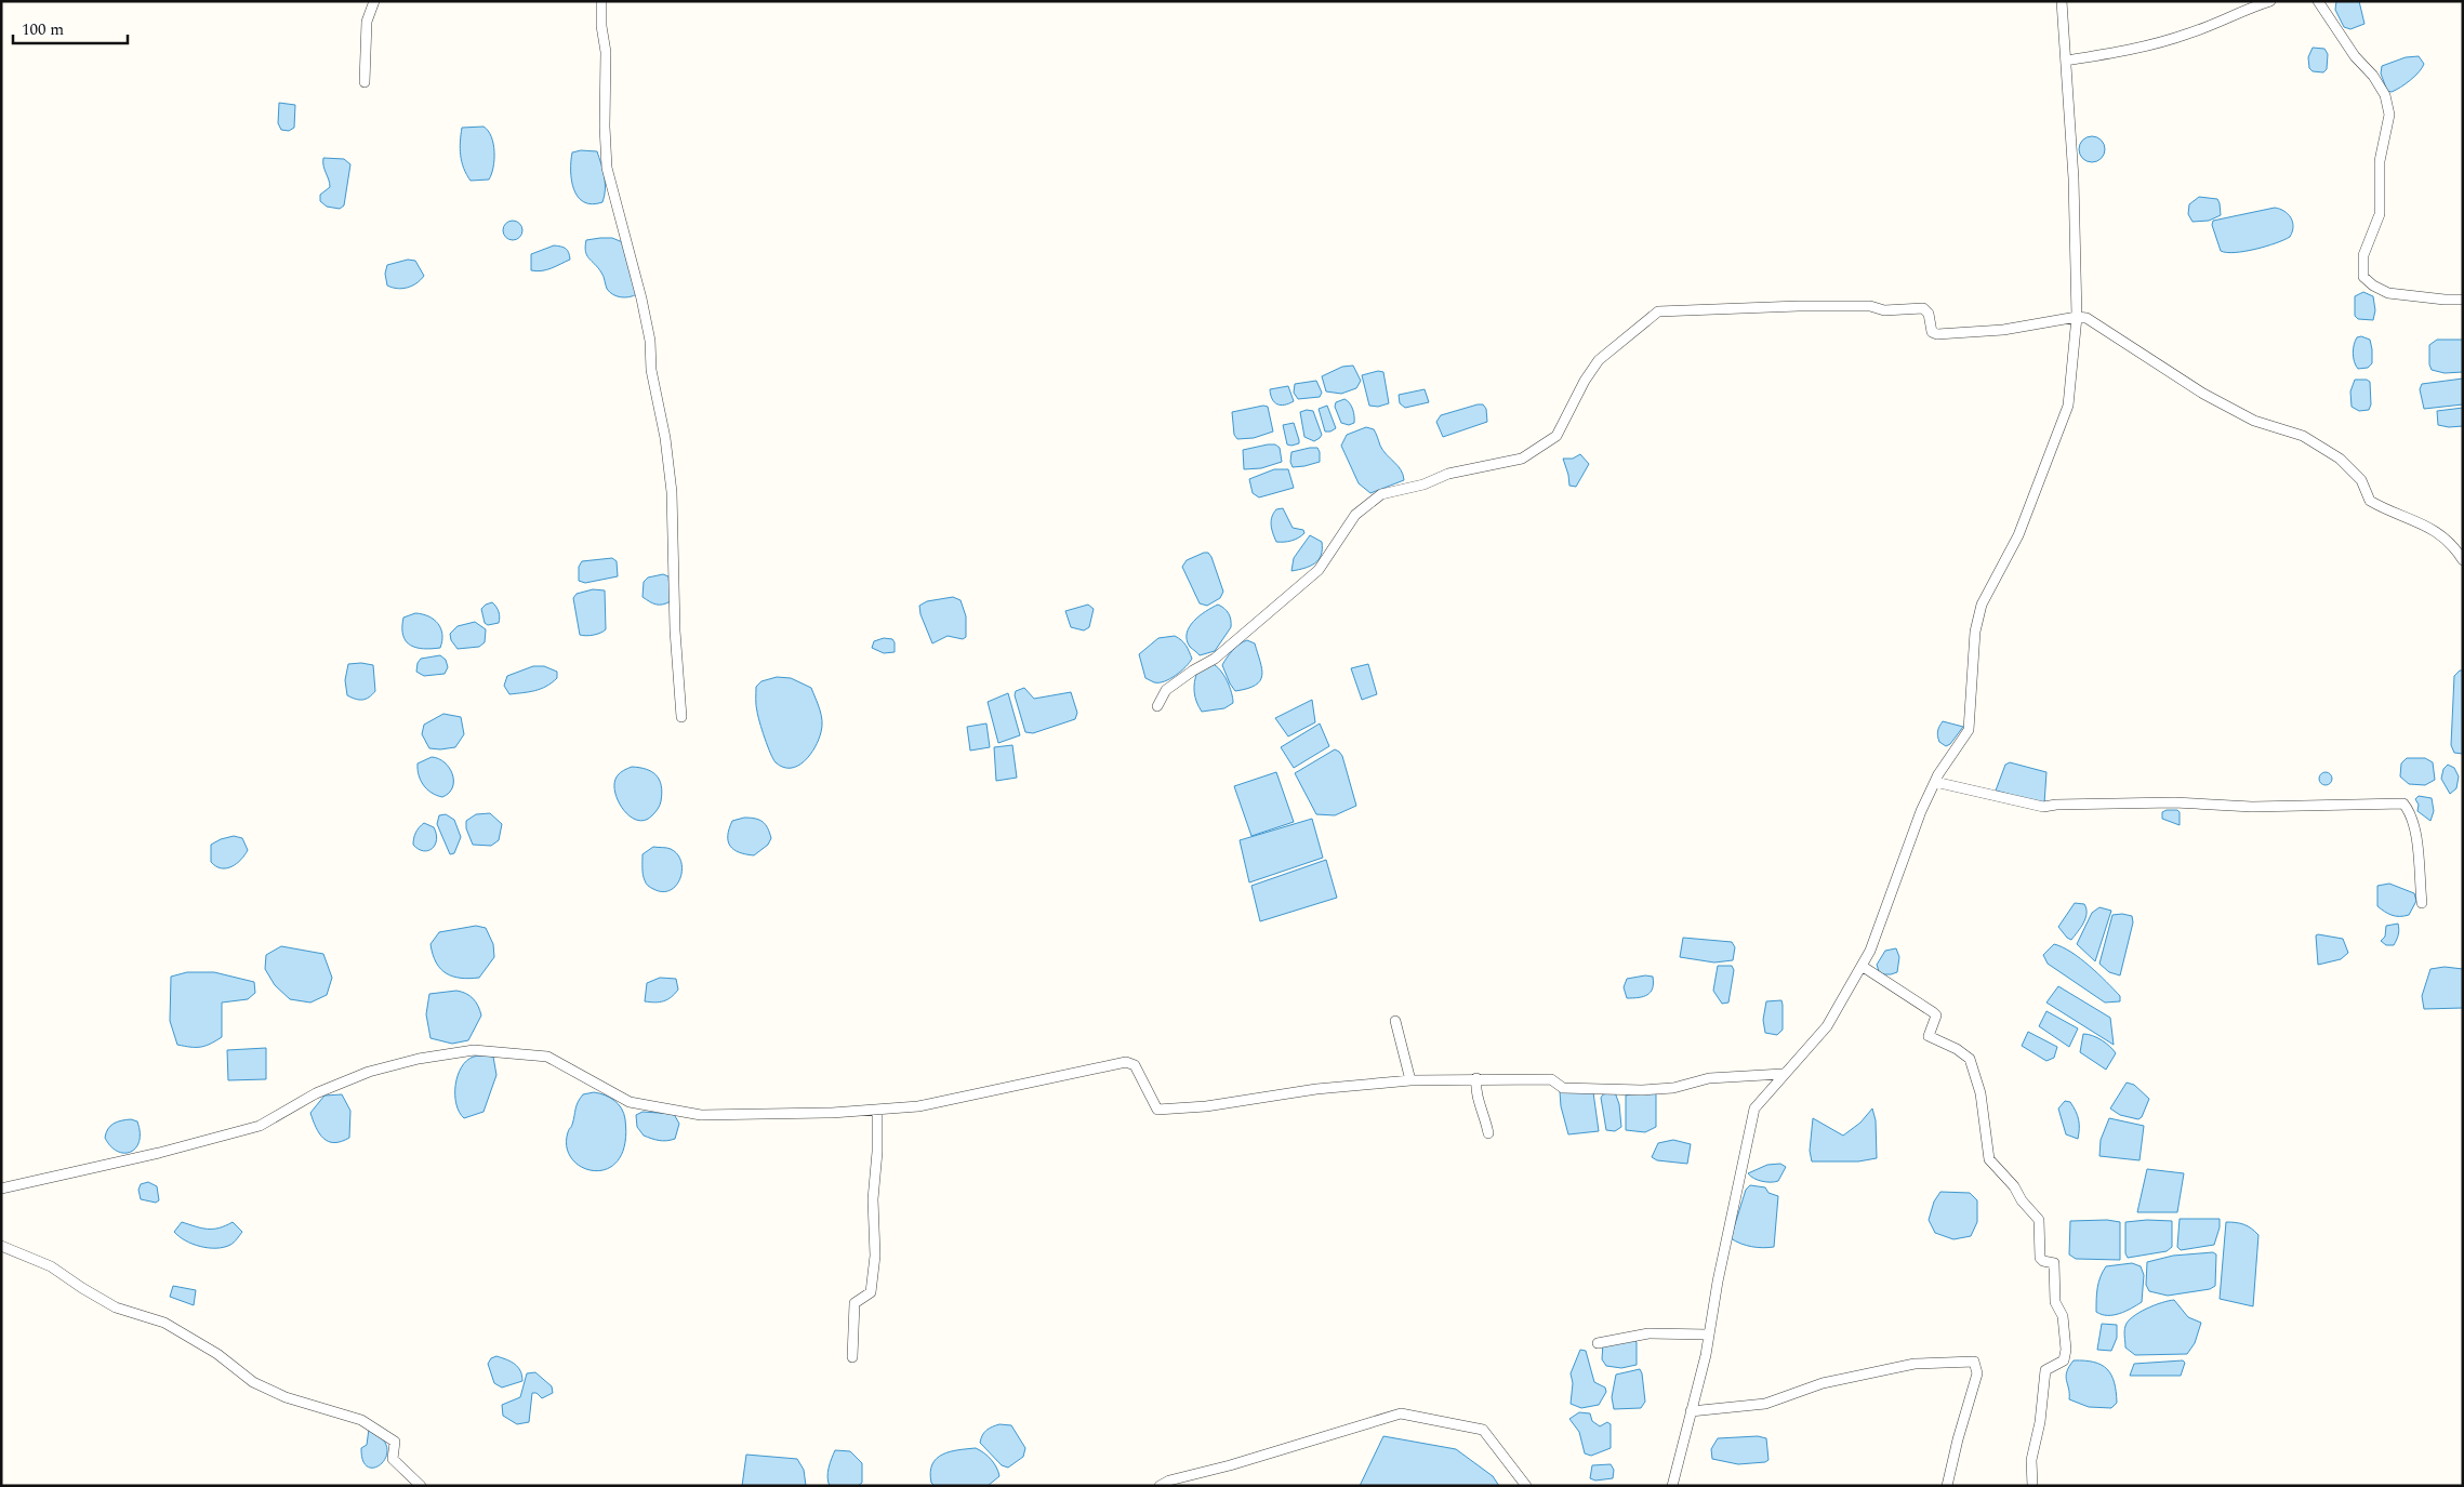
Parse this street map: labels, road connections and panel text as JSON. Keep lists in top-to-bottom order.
{
  "scale_bar": "100 m"
}
